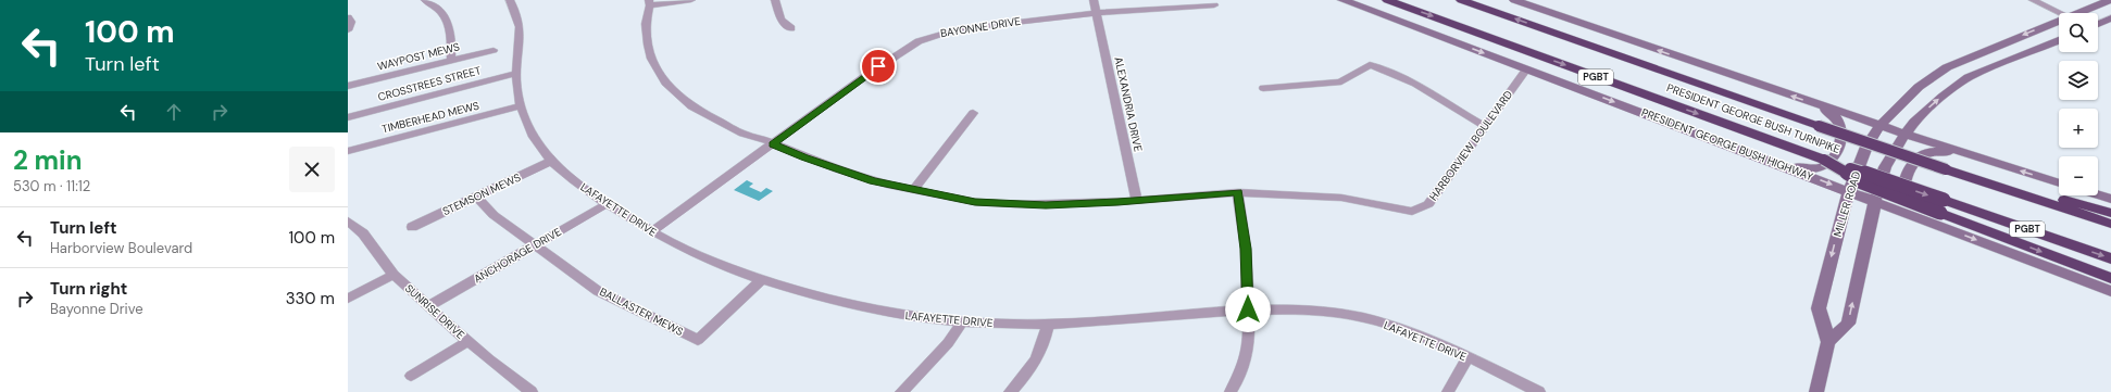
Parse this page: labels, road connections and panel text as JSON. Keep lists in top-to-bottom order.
{
  "streets": {
    "highway": ["PGBT", "PRESIDENT GEORGE BUSH TURNPIKE"],
    "main road": ["PRESIDENT GEORGE BUSH HIGHWAY", "MILLER ROAD"],
    "street": [
      "BAYONNE DRIVE",
      "WAYPOST MEWS",
      "CROSSTREES STREET",
      "ALEXANDRIA DRIVE",
      "TIMBERHEAD MEWS",
      "HARBORVIEW BOULEVARD",
      "STEMSON MEWS",
      "LAFAYETTE DRIVE",
      "ANCHORAGE DRIVE",
      "SUNRISE DRIVE",
      "BALLASTER MEWS"
    ]
  },
  "crossings": [
    ["BAYONNE DRIVE", "ALEXANDRIA DRIVE"],
    ["BAYONNE DRIVE", "HARBORVIEW BOULEVARD"],
    ["BAYONNE DRIVE", "LAFAYETTE DRIVE"],
    ["PGBT", "PRESIDENT GEORGE BUSH TURNPIKE"],
    ["CROSSTREES STREET", "LAFAYETTE DRIVE"],
    ["ALEXANDRIA DRIVE", "HARBORVIEW BOULEVARD"],
    ["TIMBERHEAD MEWS", "LAFAYETTE DRIVE"],
    ["PRESIDENT GEORGE BUSH HIGHWAY", "HARBORVIEW BOULEVARD"],
    ["PRESIDENT GEORGE BUSH HIGHWAY", "MILLER ROAD"],
    ["STEMSON MEWS", "LAFAYETTE DRIVE"],
    ["STEMSON MEWS", "BALLASTER MEWS"],
    ["LAFAYETTE DRIVE", "ANCHORAGE DRIVE"],
    ["LAFAYETTE DRIVE", "BALLASTER MEWS"],
    ["ANCHORAGE DRIVE", "SUNRISE DRIVE"],
    ["ANCHORAGE DRIVE", "BALLASTER MEWS"]
  ],
  "page": {
    "turn": ["100 m", "Turn left"],
    "map_buttons": ["+", "−"],
    "heading": ["2 min", "530 m · 11:12"],
    "list": [
      {
        "name": "Turn left",
        "note": "Harborview Boulevard",
        "value": "100 m"
      },
      {
        "name": "Turn right",
        "note": "Bayonne Drive",
        "value": "330 m"
      }
    ]
  }
}
